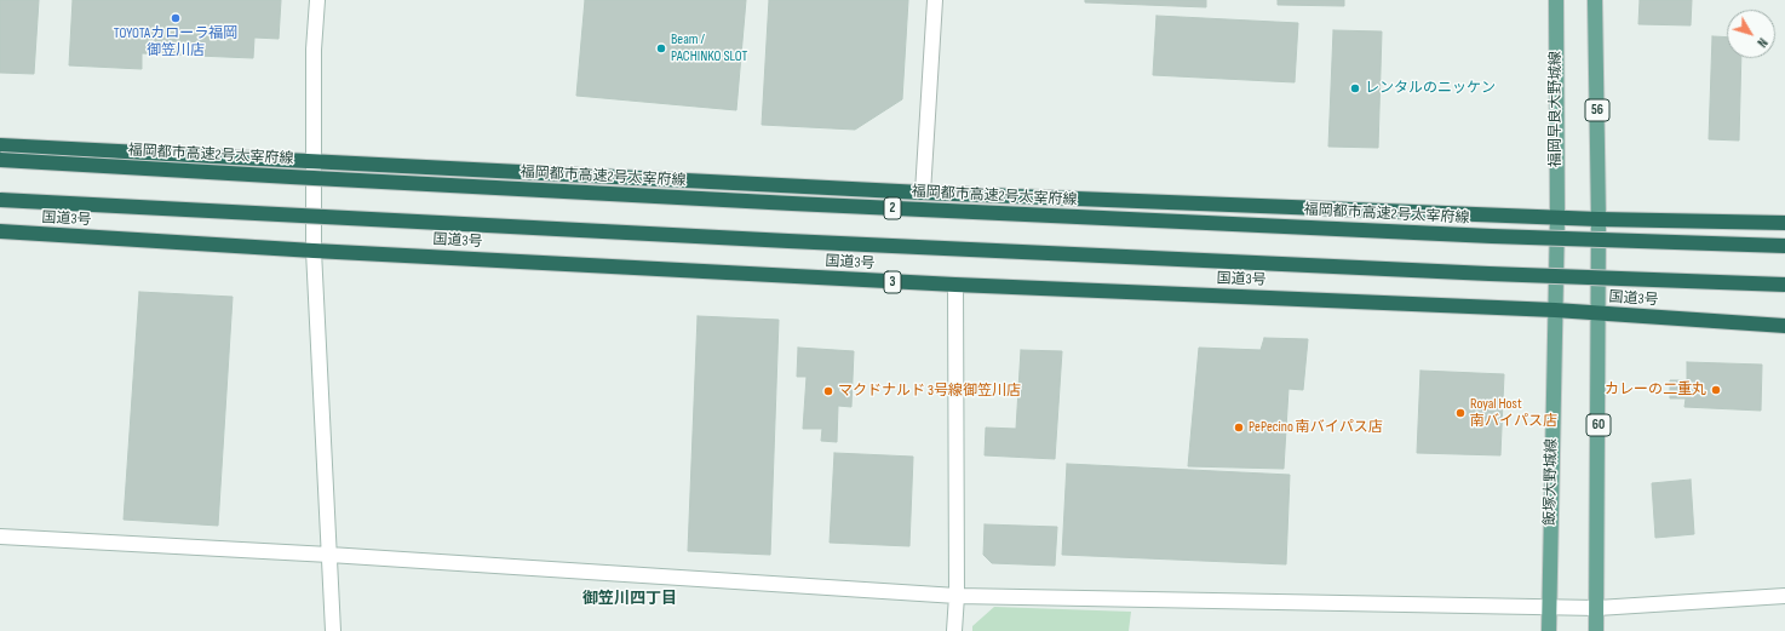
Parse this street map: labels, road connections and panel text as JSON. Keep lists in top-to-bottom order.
{
  "streets": {
    "highway": [
      "福岡都市高速2号太宰府線",
      "2",
      "国道3号",
      "3"
    ],
    "main road": [
      "福岡早良大野城線",
      "56",
      "60",
      "飯塚大野城線"
    ]
  },
  "crossings": [
    ["福岡早良大野城線", "飯塚大野城線"],
    ["56", "60"],
    ["国道3号", "60"],
    ["国道3号", "飯塚大野城線"]
  ],
  "districts": ["御笠川四丁目"],
  "places": [
    "TOYOTAカローラ福岡 御笠川店",
    "Beam / PACHINKO SLOT",
    "レンタルのニッケン",
    "カレーの二重丸",
    "マクドナルド 3号線御笠川店",
    "Royal Host 南バイパス店",
    "PePecino 南バイパス店"
  ],
  "north": "bottom right"
}
